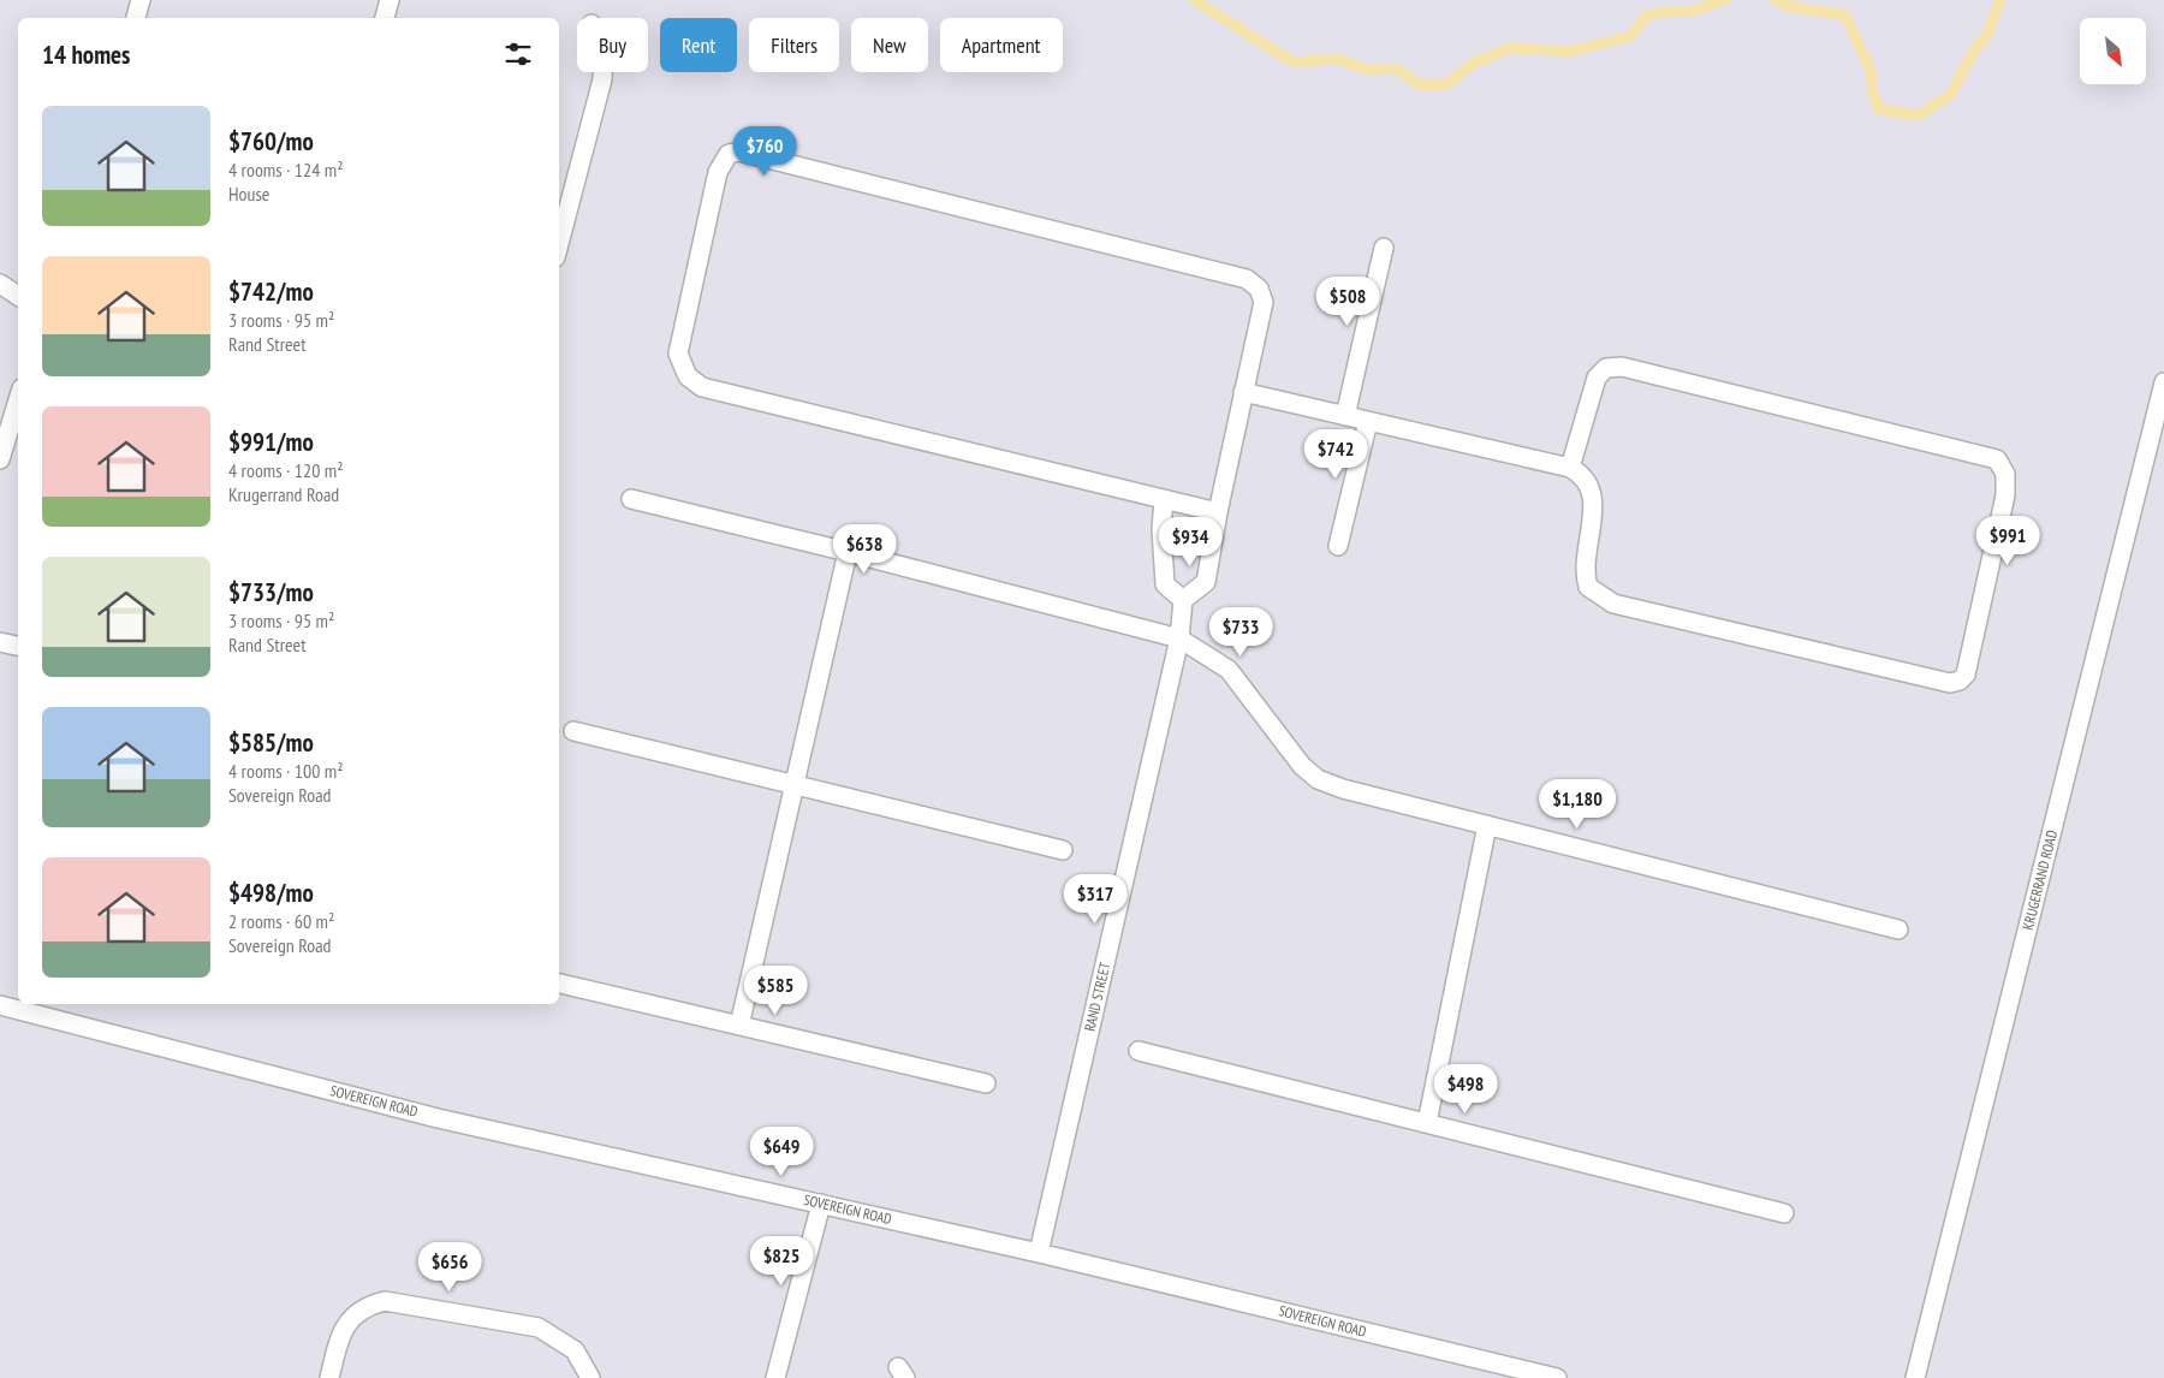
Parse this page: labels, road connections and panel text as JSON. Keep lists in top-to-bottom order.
{
  "streets": {
    "street": ["KRUGERRAND ROAD", "RAND STREET", "SOVEREIGN ROAD"]
  },
  "crossings": [
    ["RAND STREET", "SOVEREIGN ROAD"]
  ],
  "north": "bottom right",
  "page": {
    "chip": [
      "Buy",
      "Rent",
      "Filters",
      "New",
      "Apartment"
    ],
    "heading": "14 homes",
    "list": [
      {
        "name": "$760/mo",
        "note": "4 rooms · 124 m² · House"
      },
      {
        "name": "$742/mo",
        "note": "3 rooms · 95 m² · Rand Street"
      },
      {
        "name": "$991/mo",
        "note": "4 rooms · 120 m² · Krugerrand Road"
      },
      {
        "name": "$733/mo",
        "note": "3 rooms · 95 m² · Rand Street"
      },
      {
        "name": "$585/mo",
        "note": "4 rooms · 100 m² · Sovereign Road"
      },
      {
        "name": "$498/mo",
        "note": "2 rooms · 60 m² · Sovereign Road"
      }
    ],
    "price": [
      "$760",
      "$508",
      "$742",
      "$991",
      "$934",
      "$638",
      "$733",
      "$1,180",
      "$317",
      "$585",
      "$498",
      "$649",
      "$825",
      "$656"
    ]
  }
}
